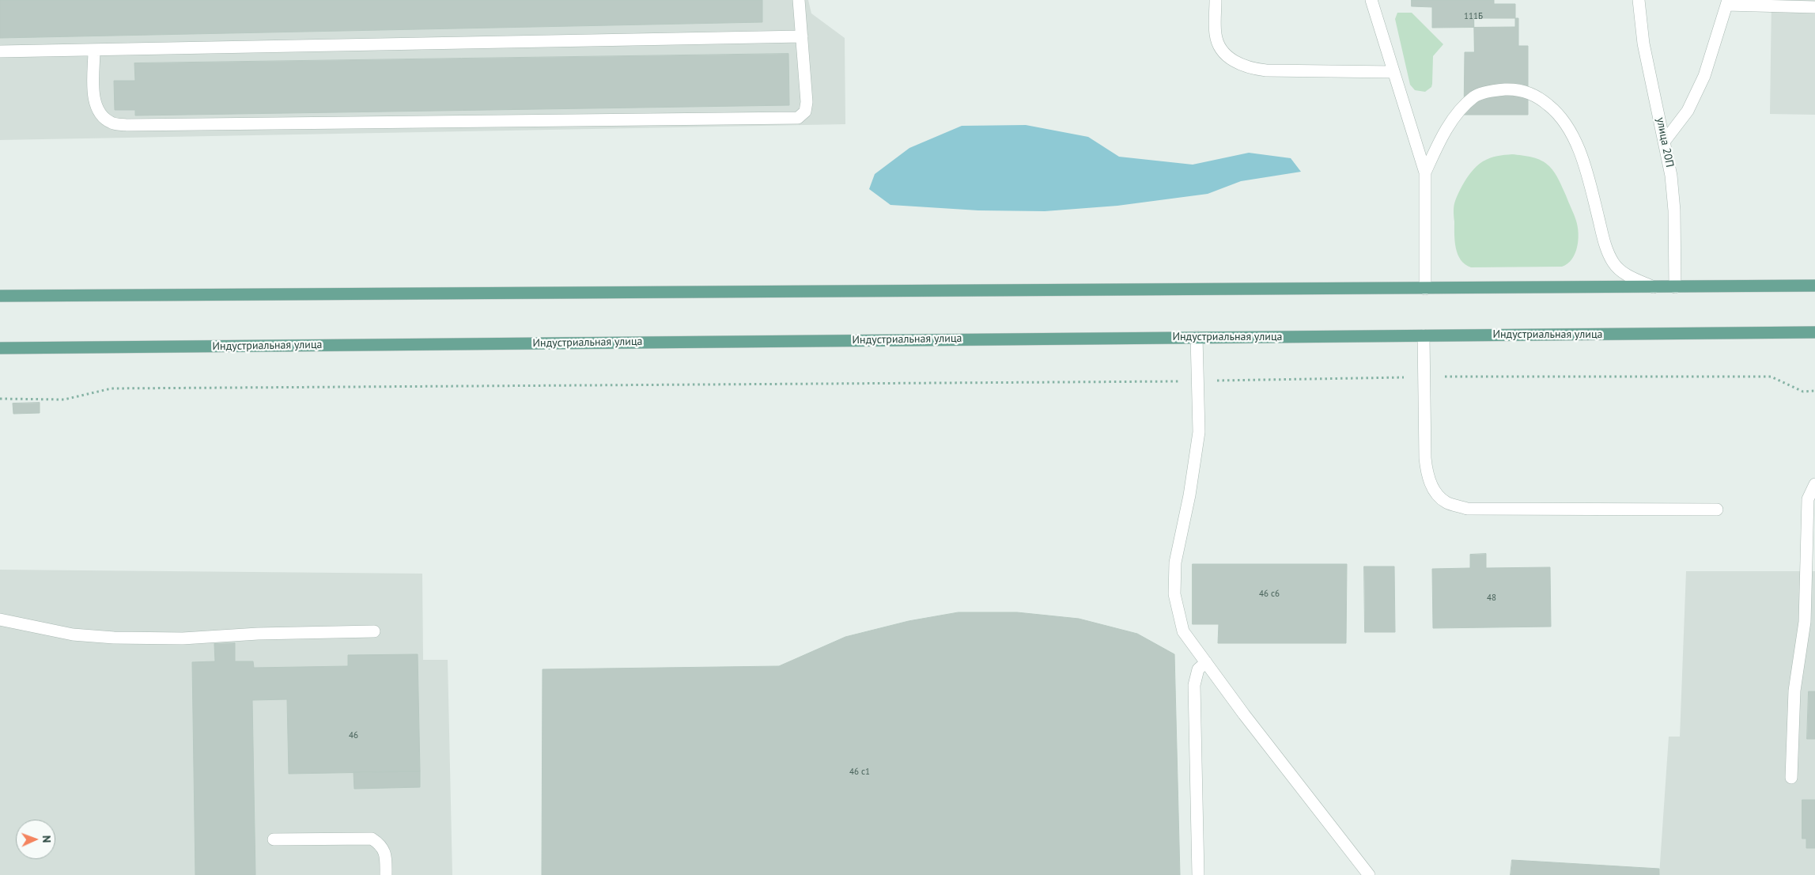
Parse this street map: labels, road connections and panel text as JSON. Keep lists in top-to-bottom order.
{
  "streets": {
    "main road": ["Индустриальная улица"],
    "street": ["улица 20П"]
  },
  "house_numbers": [
    "111Б",
    "46 с6",
    "48",
    "46",
    "46 с1"
  ],
  "north": "right"
}
